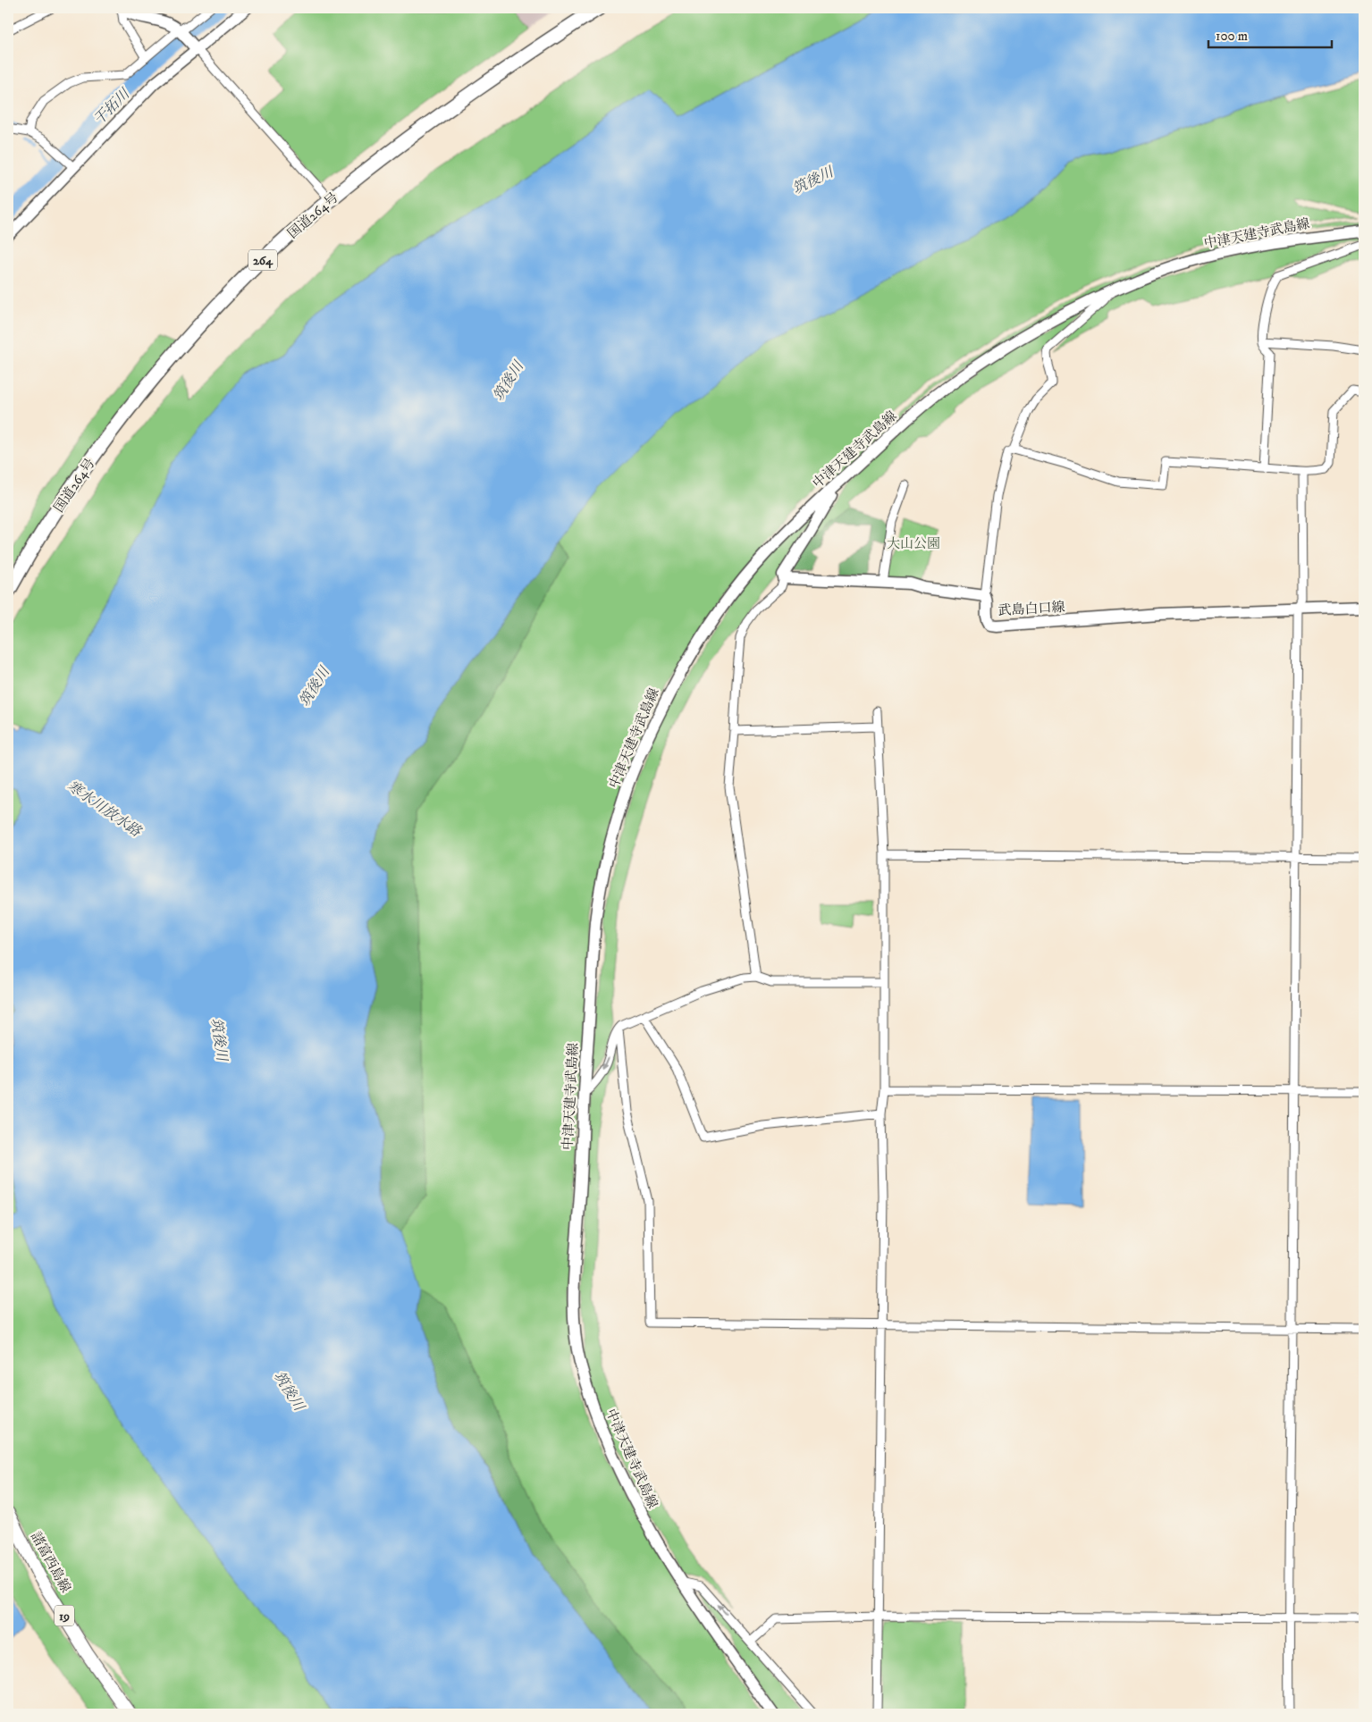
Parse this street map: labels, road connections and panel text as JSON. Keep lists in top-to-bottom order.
{
  "streets": {
    "highway": ["国道264号", "264"],
    "main road": [
      "中津天建寺武島線",
      "武島白口線",
      "諸富西島線",
      "19"
    ]
  },
  "water": ["干拓川", "筑後川", "寒水川放水路"],
  "parks": ["大山公園"],
  "scale_bar": "100 m"
}
